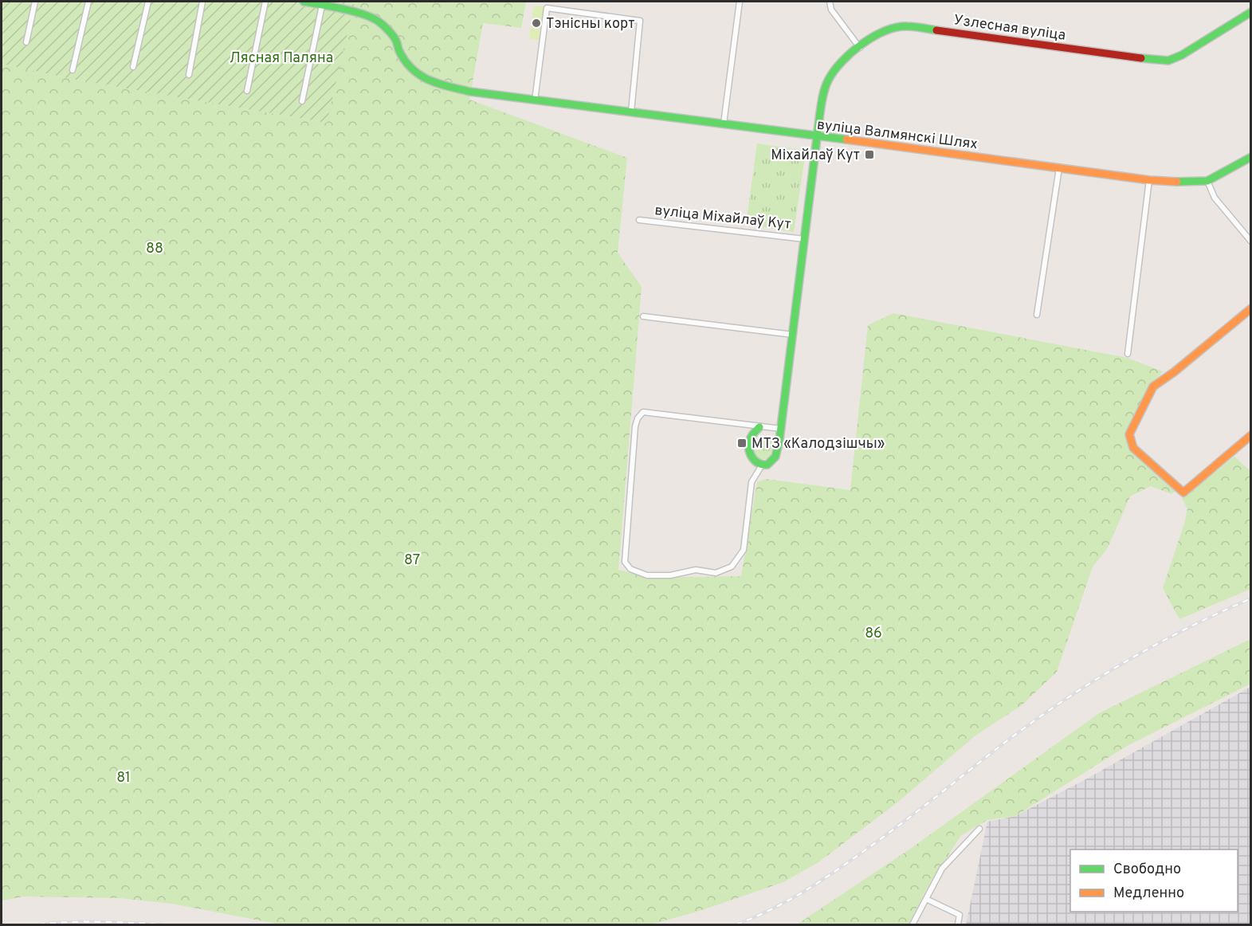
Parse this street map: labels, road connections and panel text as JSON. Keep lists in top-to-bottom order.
{
  "streets": {
    "street": ["Узлесная вуліца", "вуліца Валмянскі Шлях", "вуліца Міхайлаў Кут"]
  },
  "crossings": [
    ["Узлесная вуліца", "вуліца Валмянскі Шлях"],
    ["Узлесная вуліца", "вуліца Міхайлаў Кут"],
    ["вуліца Валмянскі Шлях", "вуліца Міхайлаў Кут"]
  ],
  "parks": [
    "Лясная Паляна",
    "88",
    "87",
    "86",
    "81"
  ],
  "places": {
    "other": ["Тэнісны корт"],
    "transit": ["Міхайлаў Кут", "МТЗ «Калодзішчы»"]
  },
  "legend": ["Свободно", "Медленно"]
}
